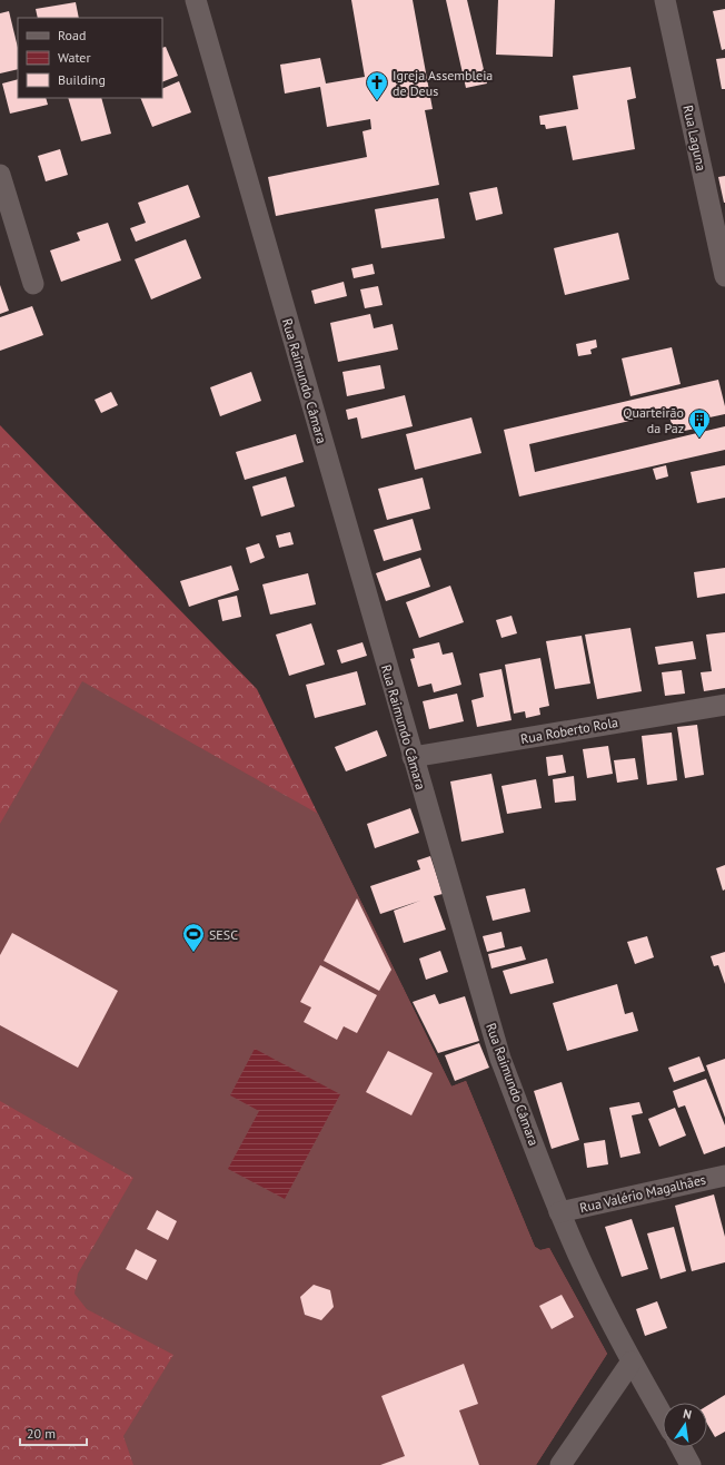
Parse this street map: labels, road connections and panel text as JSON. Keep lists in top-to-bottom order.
{
  "streets": {
    "street": [
      "Rua Laguna",
      "Rua Raimundo Câmara",
      "Rua Roberto Rola",
      "Rua Valério Magalhães"
    ]
  },
  "crossings": [
    ["Rua Raimundo Câmara", "Rua Roberto Rola"],
    ["Rua Raimundo Câmara", "Rua Valério Magalhães"]
  ],
  "places": {
    "church": ["Igreja Assembleia de Deus"],
    "building": ["Quarteirão da Paz"],
    "sports": ["SESC"]
  },
  "legend": ["Road", "Water", "Building"],
  "scale_bar": "20 m",
  "north": "top"
}
